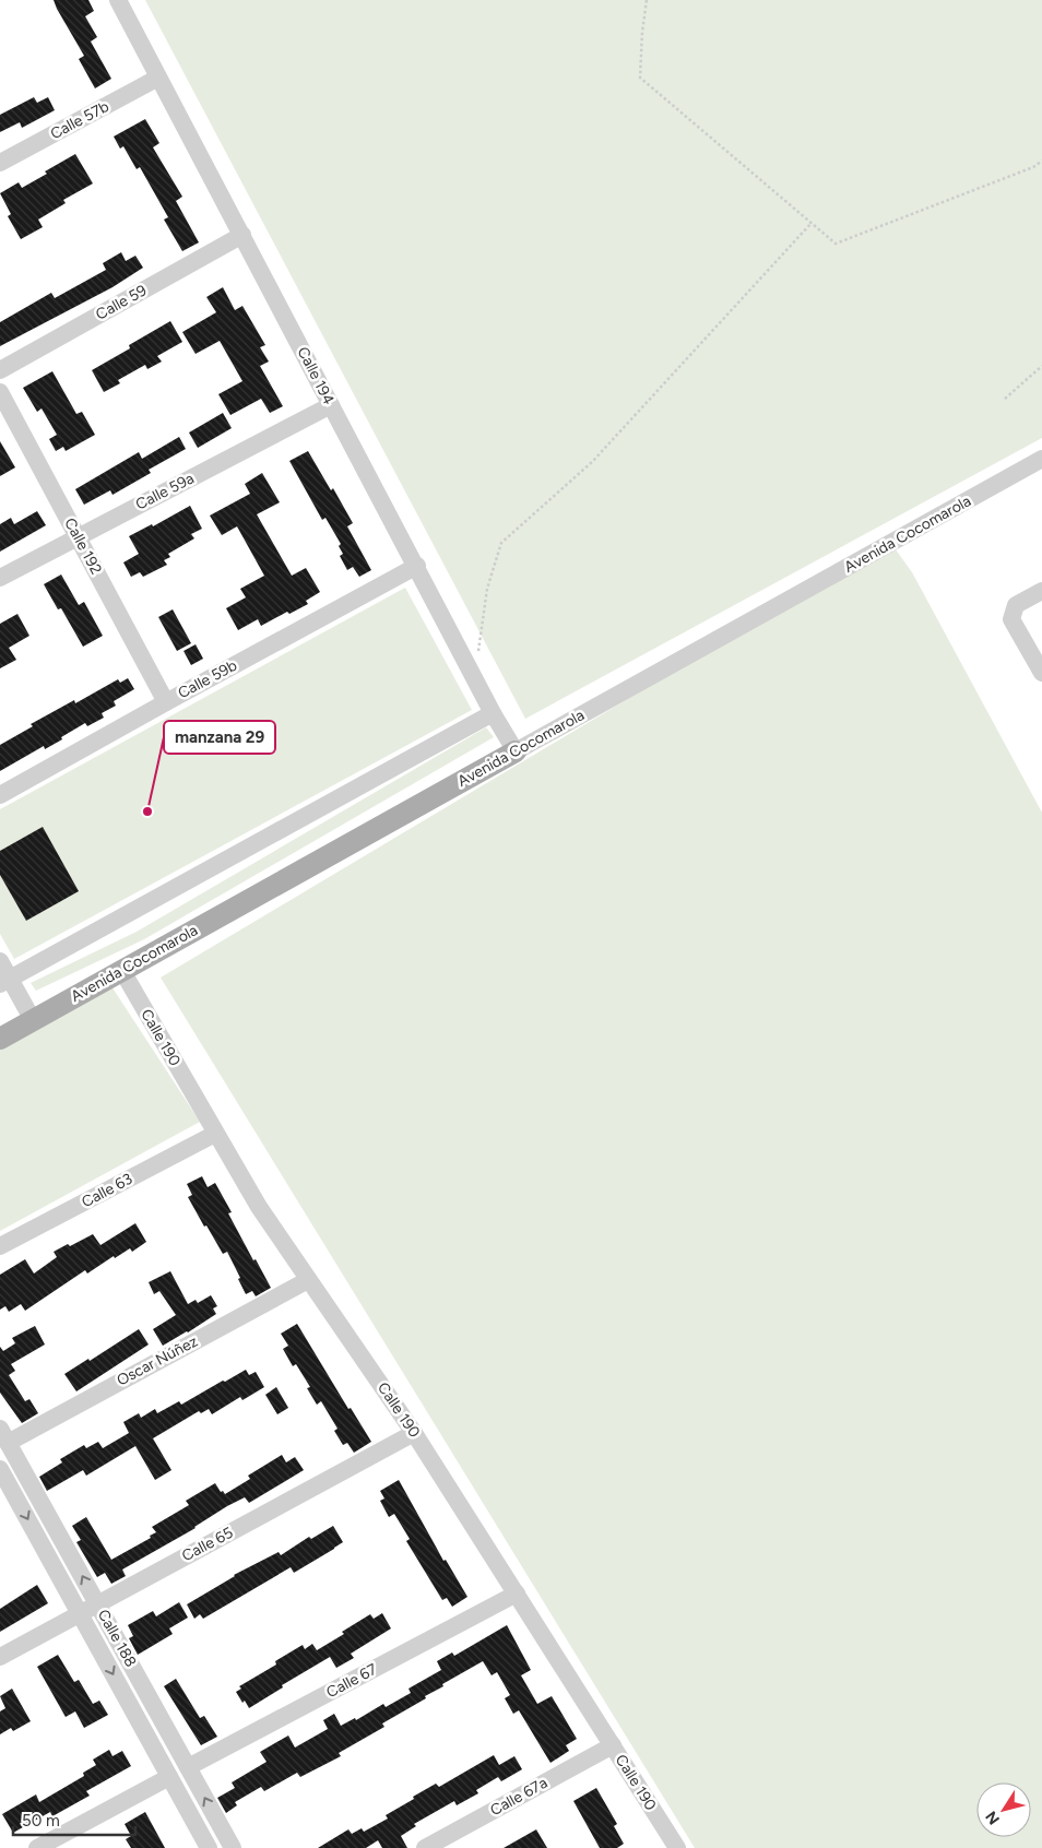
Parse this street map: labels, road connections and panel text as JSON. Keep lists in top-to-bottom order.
{
  "streets": {
    "main road": ["Avenida Cocomarola"],
    "street": [
      "Calle 57b",
      "Calle 59",
      "Calle 194",
      "Calle 59a",
      "Calle 192",
      "Calle 59b",
      "Calle 190",
      "Calle 63",
      "Oscar Núñez",
      "Calle 65",
      "Calle 188",
      "Calle 67",
      "Calle 67a"
    ]
  },
  "crossings": [
    ["Calle 57b", "Calle 194"],
    ["Calle 59", "Calle 194"],
    ["Calle 194", "Calle 59a"],
    ["Calle 194", "Avenida Cocomarola"],
    ["Calle 194", "Calle 59b"],
    ["Calle 59a", "Calle 192"],
    ["Avenida Cocomarola", "Calle 190"],
    ["Calle 192", "Calle 59b"],
    ["Calle 190", "Calle 63"],
    ["Calle 190", "Oscar Núñez"],
    ["Calle 190", "Calle 65"],
    ["Calle 190", "Calle 67"],
    ["Calle 190", "Calle 67a"],
    ["Oscar Núñez", "Calle 188"],
    ["Calle 65", "Calle 188"],
    ["Calle 188", "Calle 67"]
  ],
  "places": ["manzana 29"],
  "scale_bar": "50 m",
  "north": "bottom left"
}
